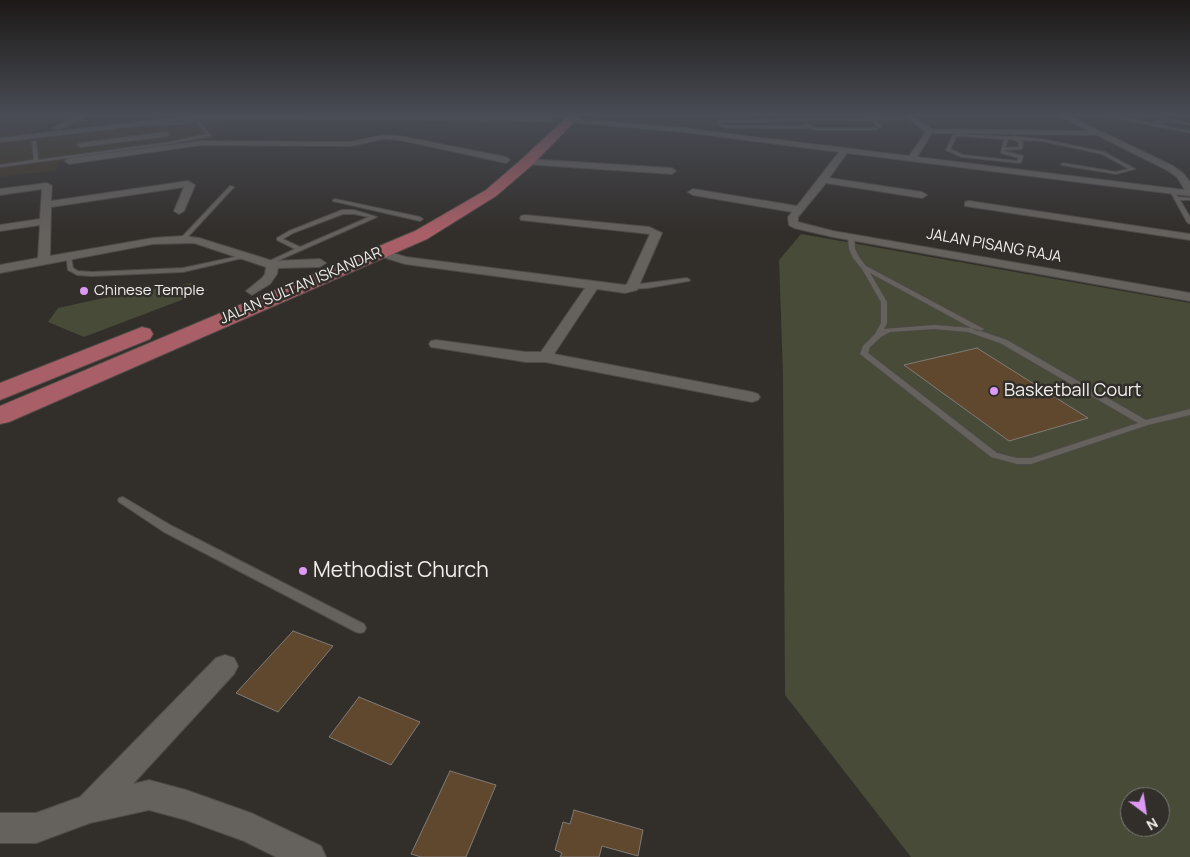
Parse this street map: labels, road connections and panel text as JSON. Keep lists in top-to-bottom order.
{
  "streets": {
    "main road": ["JALAN SULTAN ISKANDAR"],
    "street": ["JALAN PISANG RAJA"]
  },
  "places": ["Chinese Temple", "Basketball Court", "Methodist Church"],
  "north": "bottom right"
}
